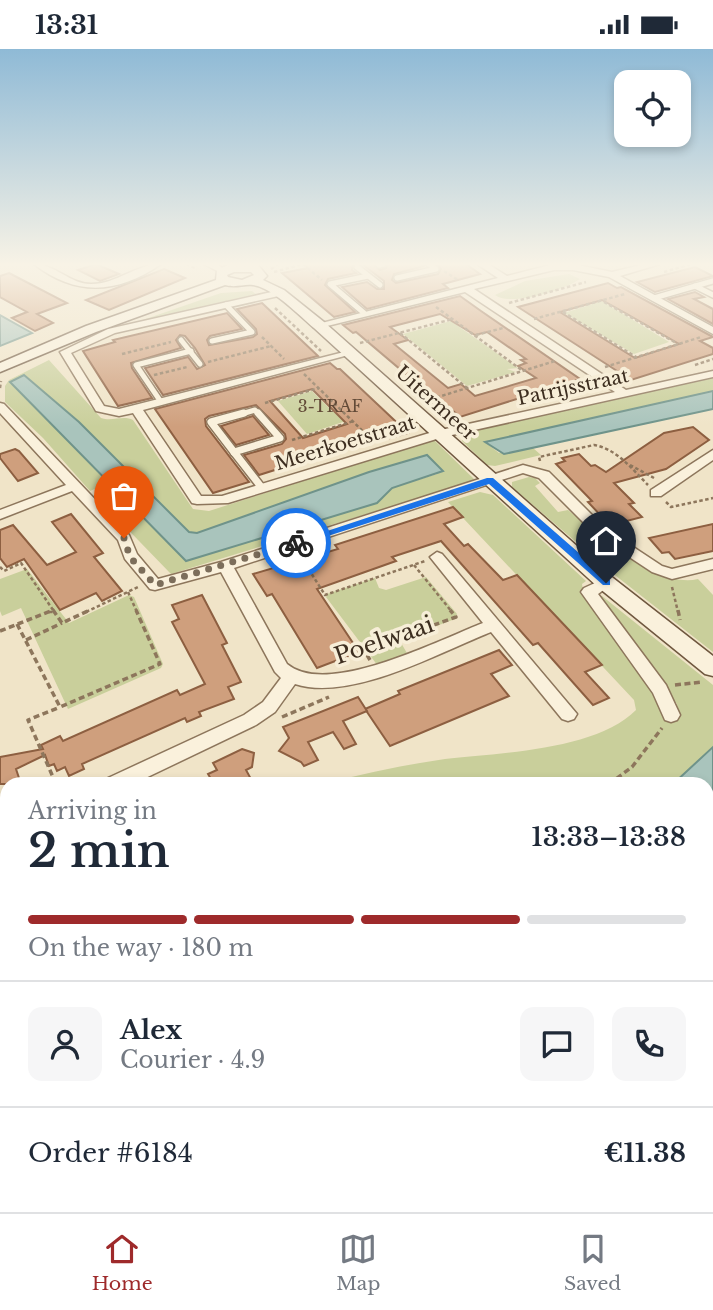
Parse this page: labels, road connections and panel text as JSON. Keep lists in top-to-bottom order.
{
  "streets": {
    "street": [
      "Patrijsstraat",
      "Uitermeer",
      "Meerkoetstraat",
      "Poelwaai"
    ]
  },
  "crossings": [
    ["Patrijsstraat", "Uitermeer"],
    ["Patrijsstraat", "Meerkoetstraat"],
    ["Uitermeer", "Meerkoetstraat"]
  ],
  "house_numbers": ["3-TRAF"],
  "page": {
    "status": "13:31",
    "heading": ["2 min", "Arriving in", "13:33–13:38"],
    "panel": [
      "Alex",
      "Courier · 4.9",
      "Order #6184",
      "€11.38"
    ],
    "bar": "On the way · 180 m",
    "tabs": ["Home", "Map", "Saved"]
  }
}
